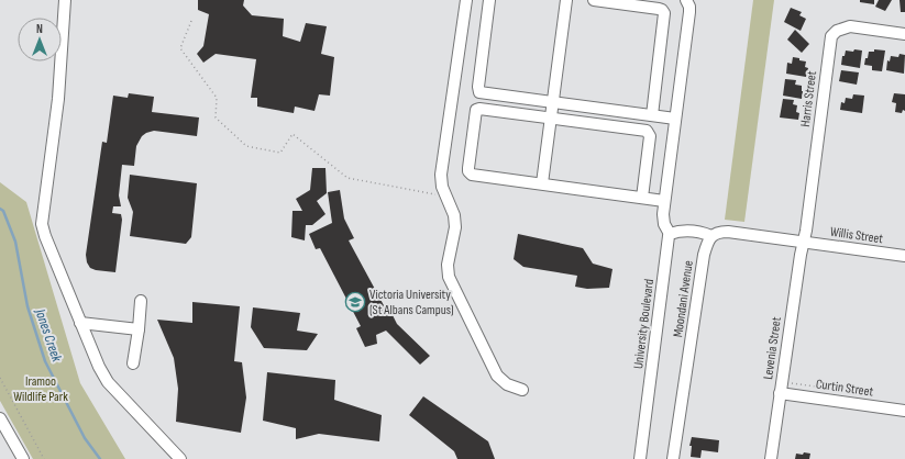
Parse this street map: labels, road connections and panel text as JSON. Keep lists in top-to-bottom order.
{
  "streets": {
    "street": [
      "Harris Street",
      "Willis Street",
      "Moondani Avenue",
      "University Boulevard",
      "Levenia Street",
      "Curtin Street"
    ]
  },
  "crossings": [
    ["Harris Street", "Willis Street"],
    ["Harris Street", "Levenia Street"],
    ["Willis Street", "Levenia Street"],
    ["Levenia Street", "Curtin Street"]
  ],
  "water": ["Jones Creek"],
  "parks": ["Iramoo Wildlife Park"],
  "places": {
    "school or university": ["Victoria University (St Albans Campus)"]
  },
  "north": "top"
}
